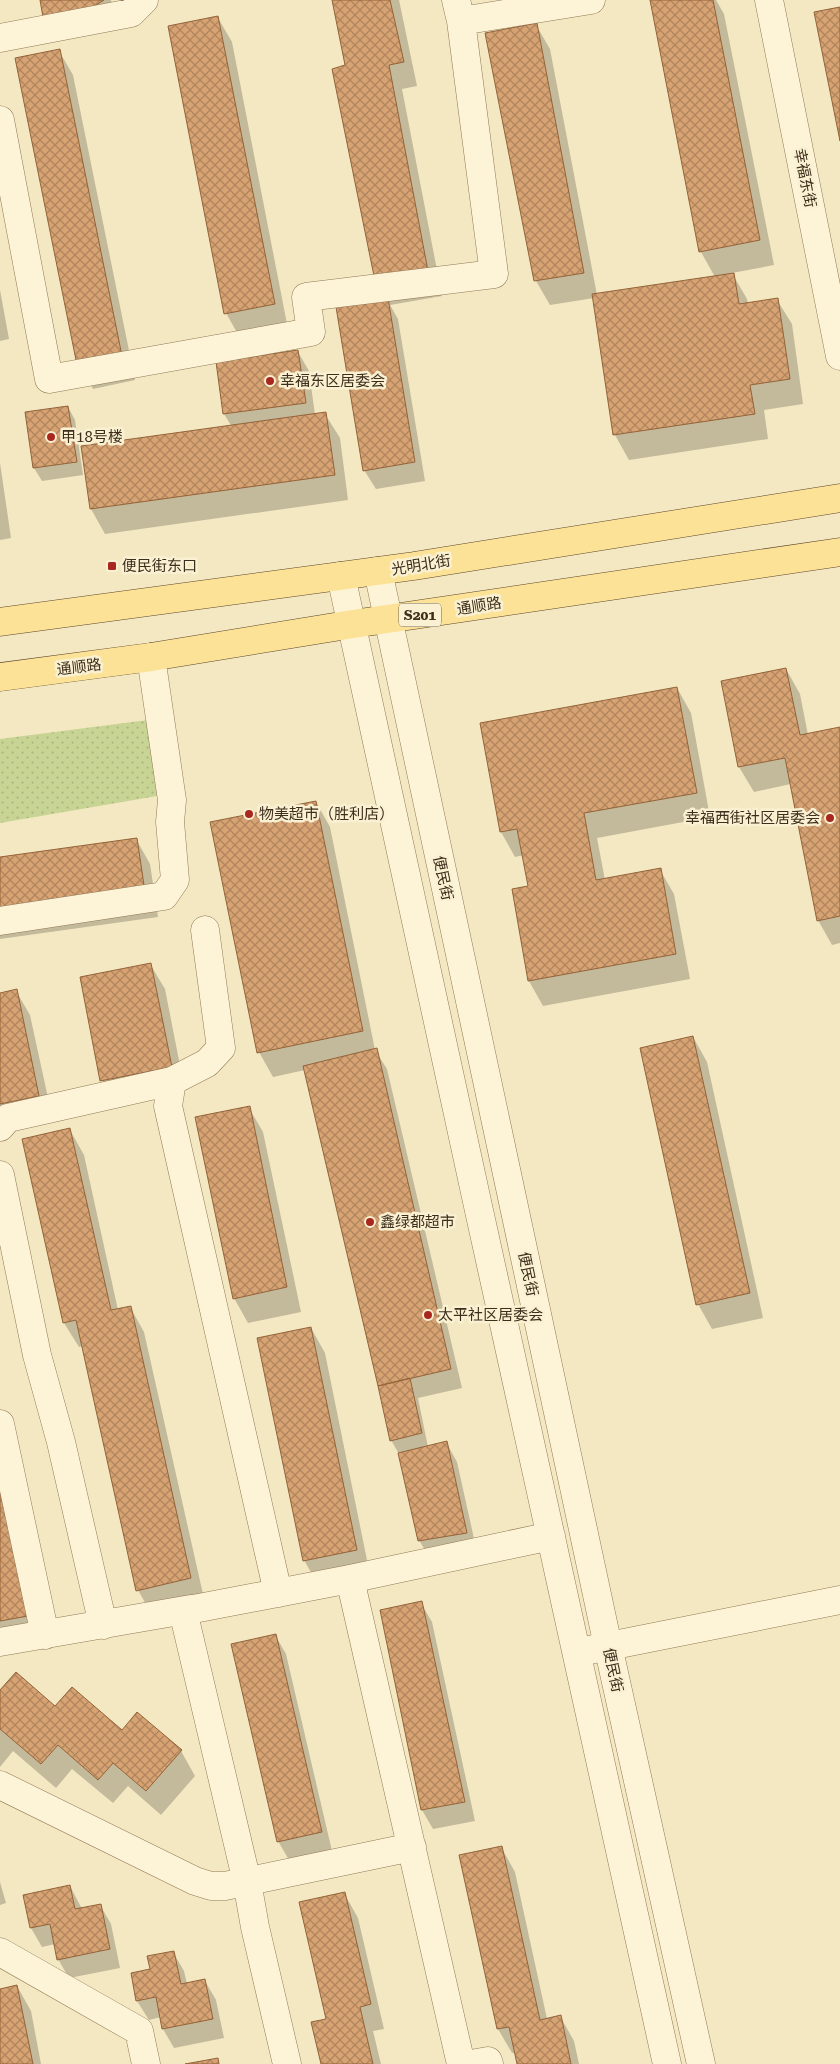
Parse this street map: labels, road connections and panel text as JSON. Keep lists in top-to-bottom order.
{
  "streets": {
    "main road": ["光明北街", "通顺路", "S201"],
    "street": ["幸福东街", "便民街"]
  },
  "crossings": [
    ["光明北街", "便民街"],
    ["通顺路", "便民街"]
  ],
  "places": {
    "other": [
      "幸福东区居委会",
      "甲18号楼",
      "物美超市（胜利店）",
      "幸福西街社区居委会",
      "鑫绿都超市",
      "太平社区居委会"
    ],
    "transit": ["便民街东口"]
  }
}
